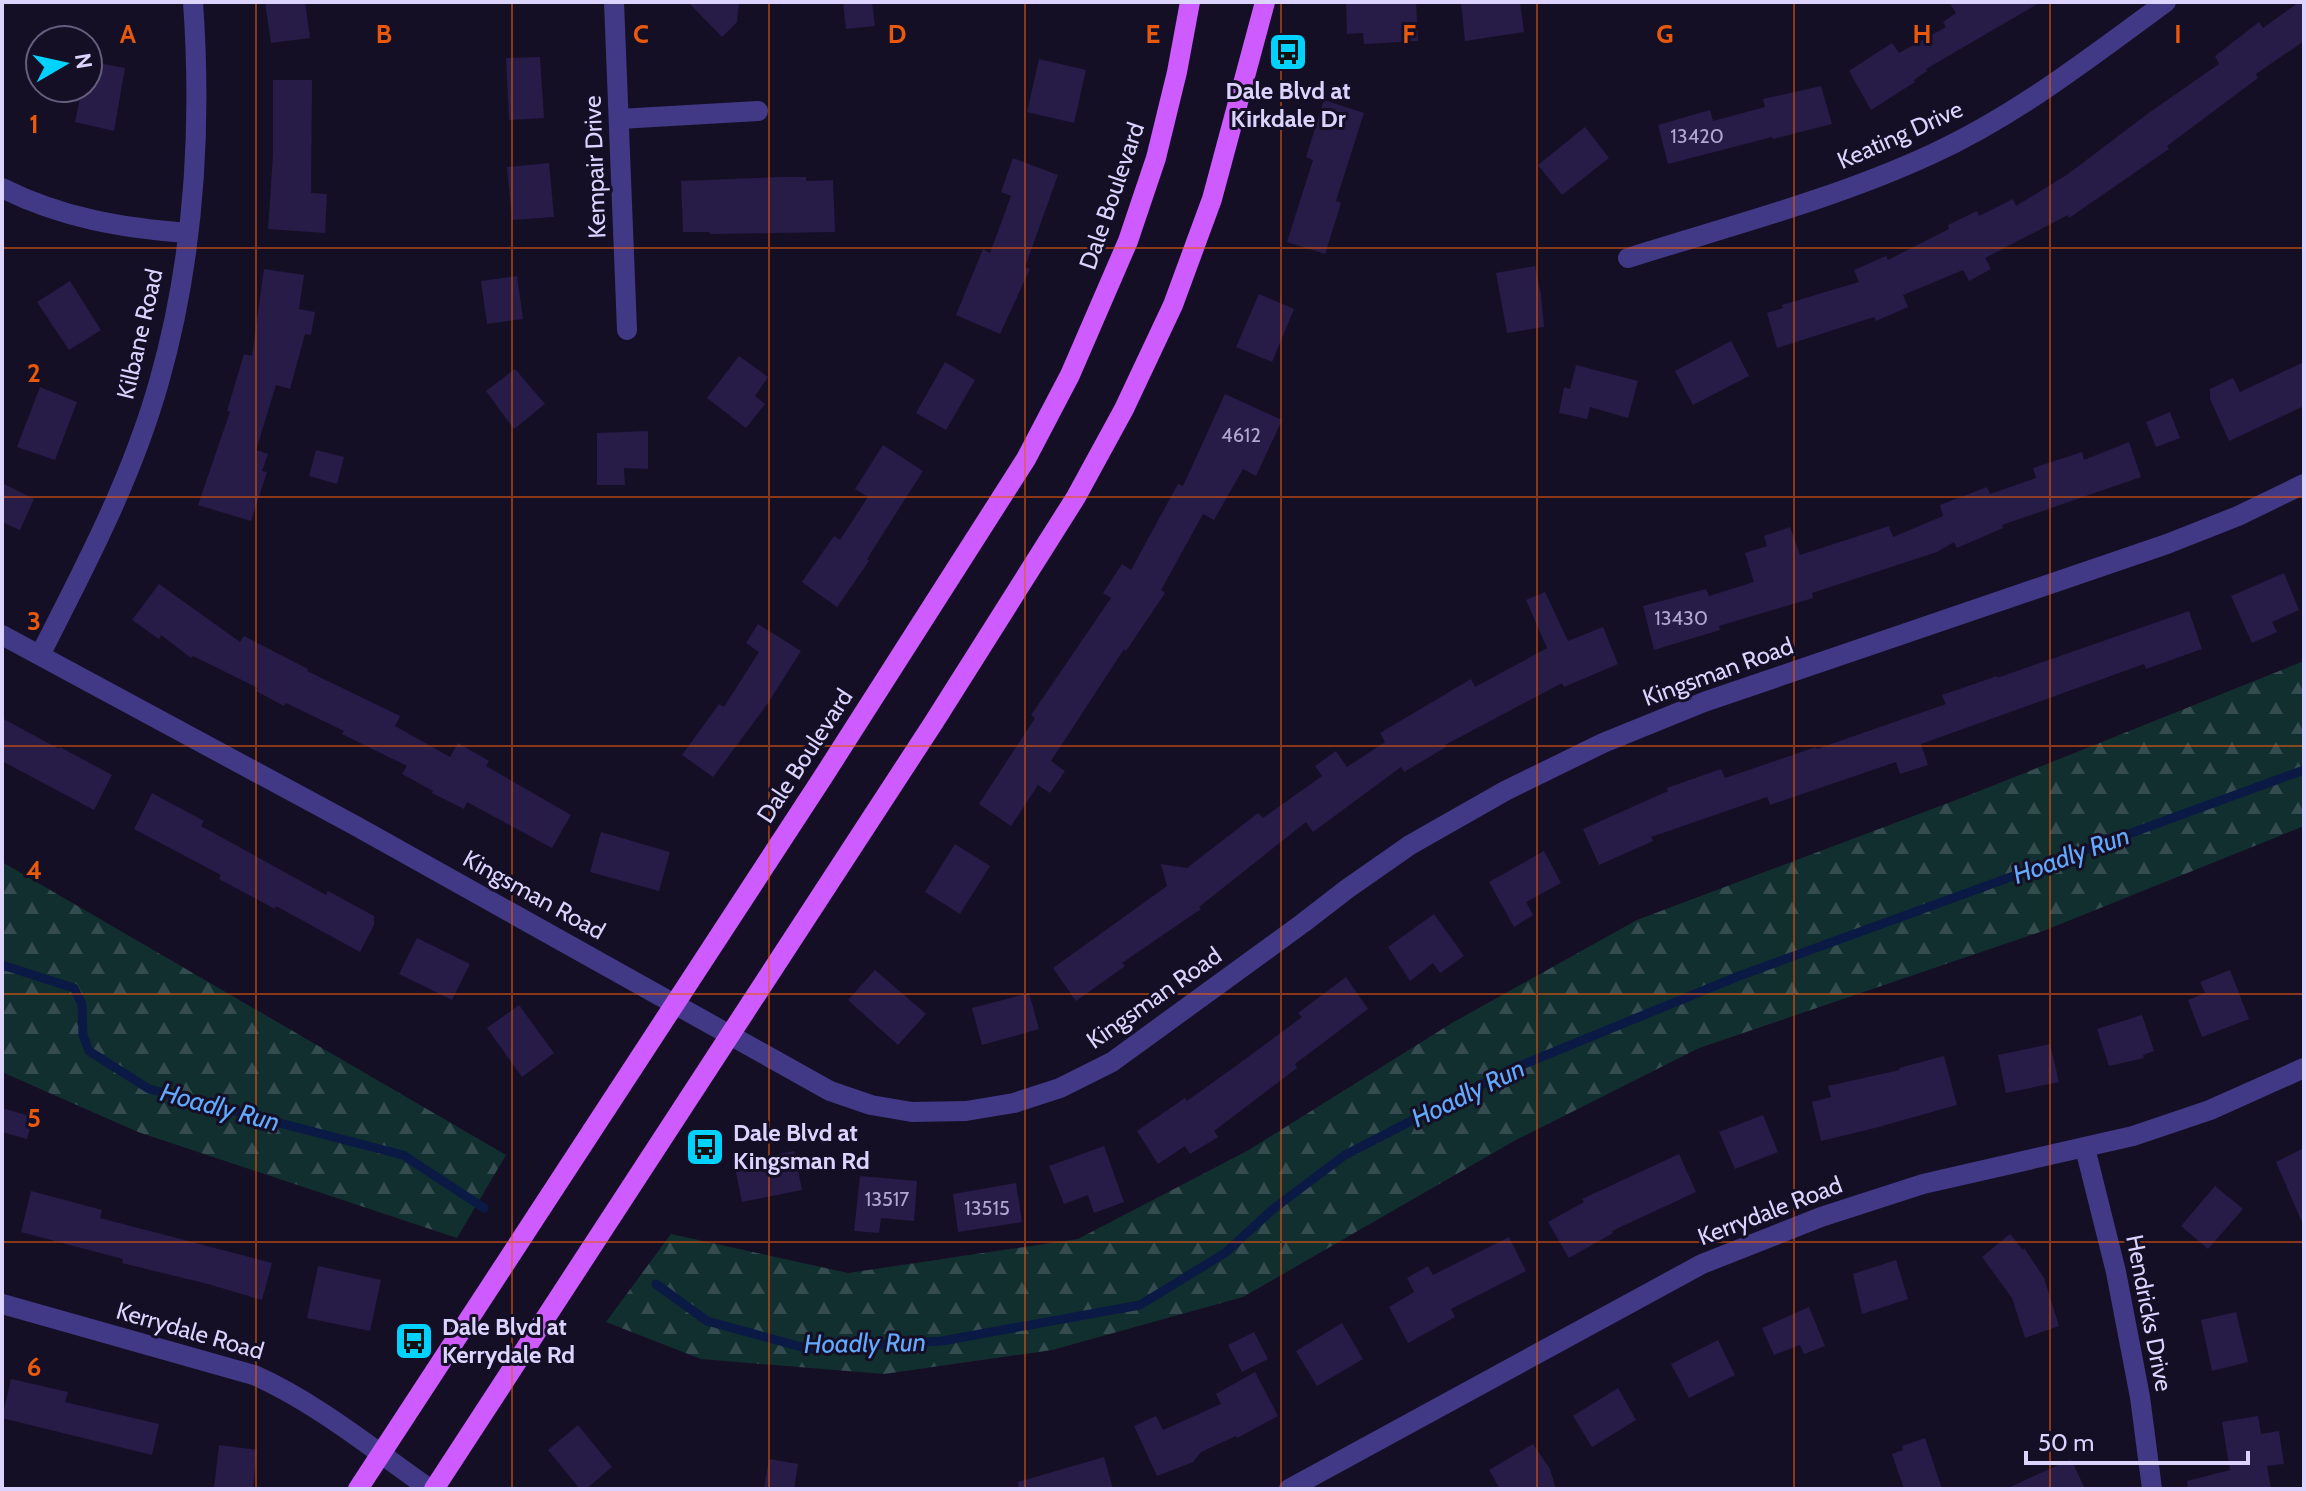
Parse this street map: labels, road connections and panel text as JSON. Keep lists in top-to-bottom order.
{
  "streets": {
    "main road": ["Dale Boulevard"],
    "street": [
      "Keating Drive",
      "Kempair Drive",
      "Kilbane Road",
      "Kingsman Road",
      "Kerrydale Road",
      "Hendricks Drive"
    ]
  },
  "crossings": [
    ["Dale Boulevard", "Kingsman Road"],
    ["Dale Boulevard", "Kerrydale Road"],
    ["Kilbane Road", "Kingsman Road"],
    ["Kerrydale Road", "Hendricks Drive"]
  ],
  "water": ["Hoadly Run"],
  "places": {
    "bus stop": ["Dale Blvd at Kirkdale Dr", "Dale Blvd at Kingsman Rd", "Dale Blvd at Kerrydale Rd"]
  },
  "house_numbers": [
    "13420",
    "4612",
    "13430",
    "13517",
    "13515"
  ],
  "scale_bar": "50 m",
  "north": "right",
  "grid": {
    "columns": [
      "A",
      "B",
      "C",
      "D",
      "E",
      "F",
      "G",
      "H",
      "I"
    ],
    "rows": [
      "1",
      "2",
      "3",
      "4",
      "5",
      "6"
    ]
  }
}
